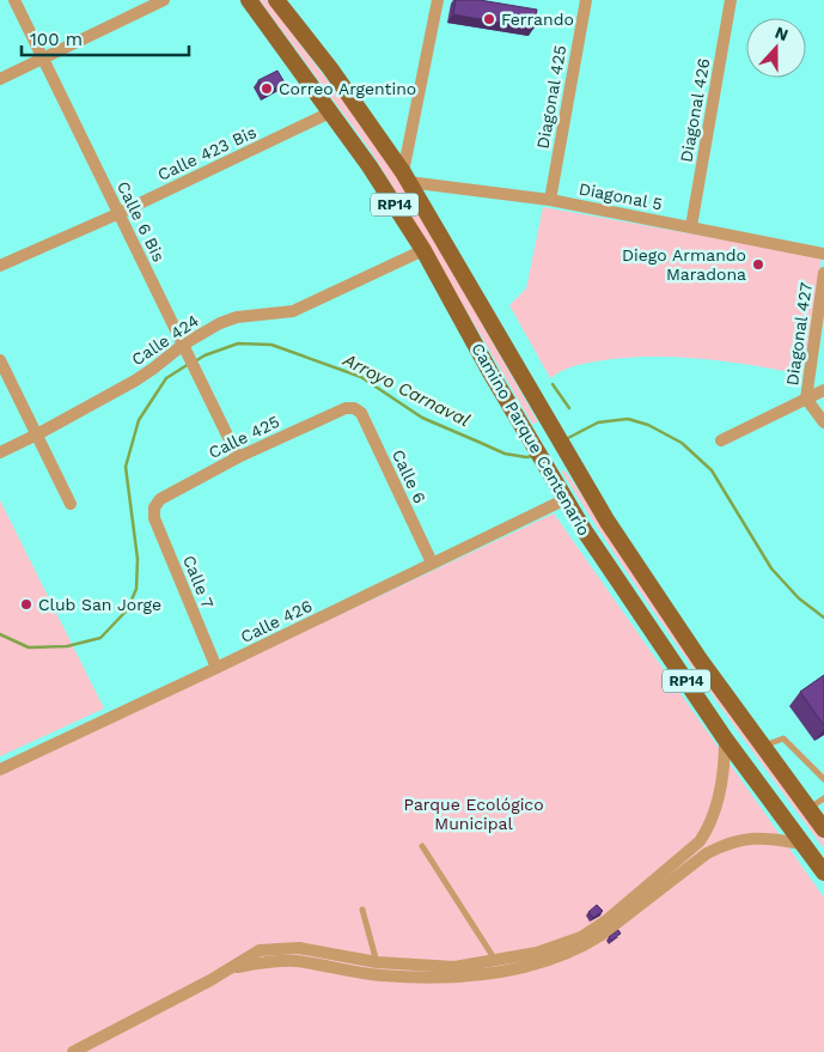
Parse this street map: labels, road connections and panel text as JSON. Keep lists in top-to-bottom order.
{
  "streets": {
    "main road": ["RP14", "Camino Parque Centenario"],
    "street": [
      "Diagonal 425",
      "Diagonal 426",
      "Calle 423 Bis",
      "Diagonal 5",
      "Calle 6 Bis",
      "Diagonal 427",
      "Calle 424",
      "Calle 425",
      "Calle 6",
      "Calle 7",
      "Calle 426"
    ]
  },
  "crossings": [
    ["Diagonal 425", "Diagonal 5"],
    ["Diagonal 426", "Diagonal 5"],
    ["Calle 423 Bis", "Calle 6 Bis"],
    ["Calle 423 Bis", "Camino Parque Centenario"],
    ["Diagonal 5", "Camino Parque Centenario"],
    ["Calle 6 Bis", "Calle 424"],
    ["Calle 6 Bis", "Calle 425"],
    ["Calle 424", "Camino Parque Centenario"],
    ["Calle 425", "Calle 6"],
    ["Calle 425", "Calle 7"],
    ["Camino Parque Centenario", "Calle 426"],
    ["Calle 6", "Calle 426"],
    ["Calle 7", "Calle 426"]
  ],
  "water": ["Arroyo Carnaval"],
  "parks": ["Parque Ecológico Municipal"],
  "places": [
    "Ferrando",
    "Correo Argentino",
    "Diego Armando Maradona",
    "Club San Jorge"
  ],
  "scale_bar": "100 m",
  "north": "top"
}
